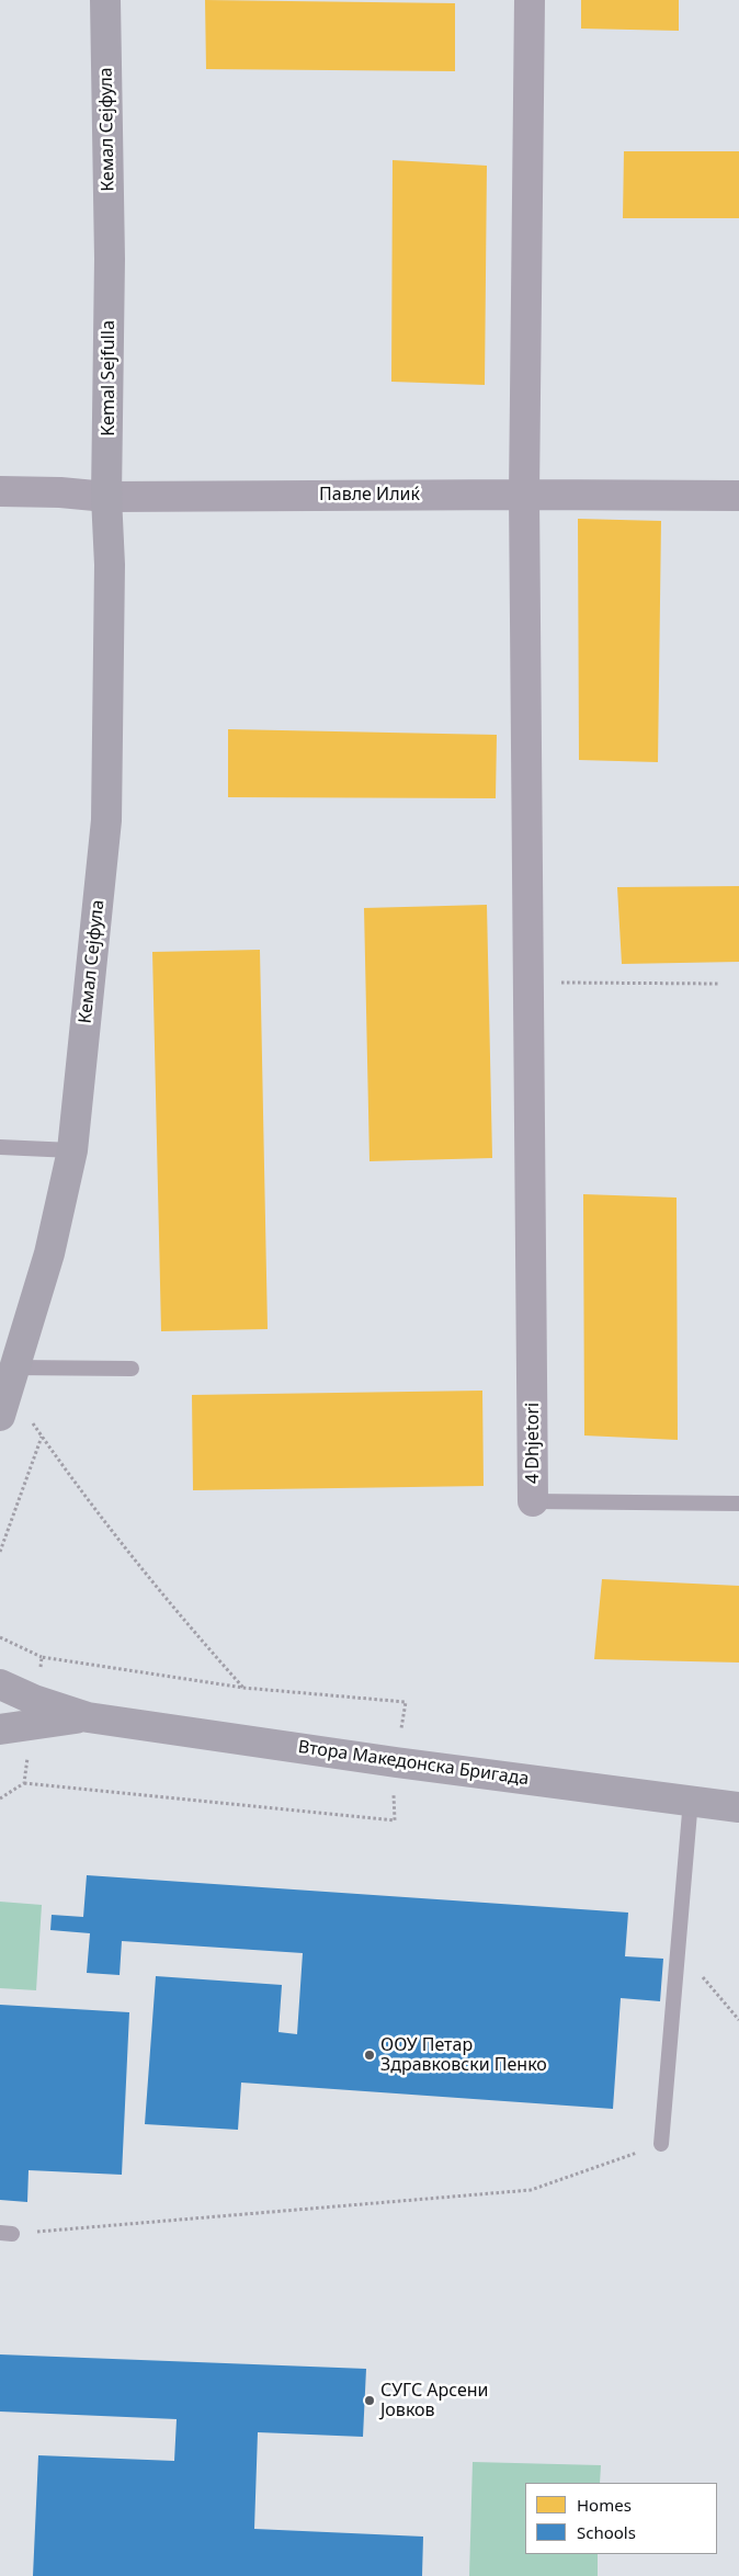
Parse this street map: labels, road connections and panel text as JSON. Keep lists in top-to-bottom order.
{
  "streets": {
    "street": [
      "Кемал Сејфула",
      "Kemal Sejfulla",
      "Павле Илиќ",
      "4 Dhjetori",
      "Втора Македонска Бригада"
    ]
  },
  "crossings": [
    ["Кемал Сејфула", "Kemal Sejfulla"],
    ["Кемал Сејфула", "Павле Илиќ"],
    ["Kemal Sejfulla", "Павле Илиќ"],
    ["Павле Илиќ", "4 Dhjetori"]
  ],
  "places": ["ООУ Петар Здравковски Пенко", "СУГС Арсени Јовков"],
  "legend": ["Homes", "Schools"]
}
